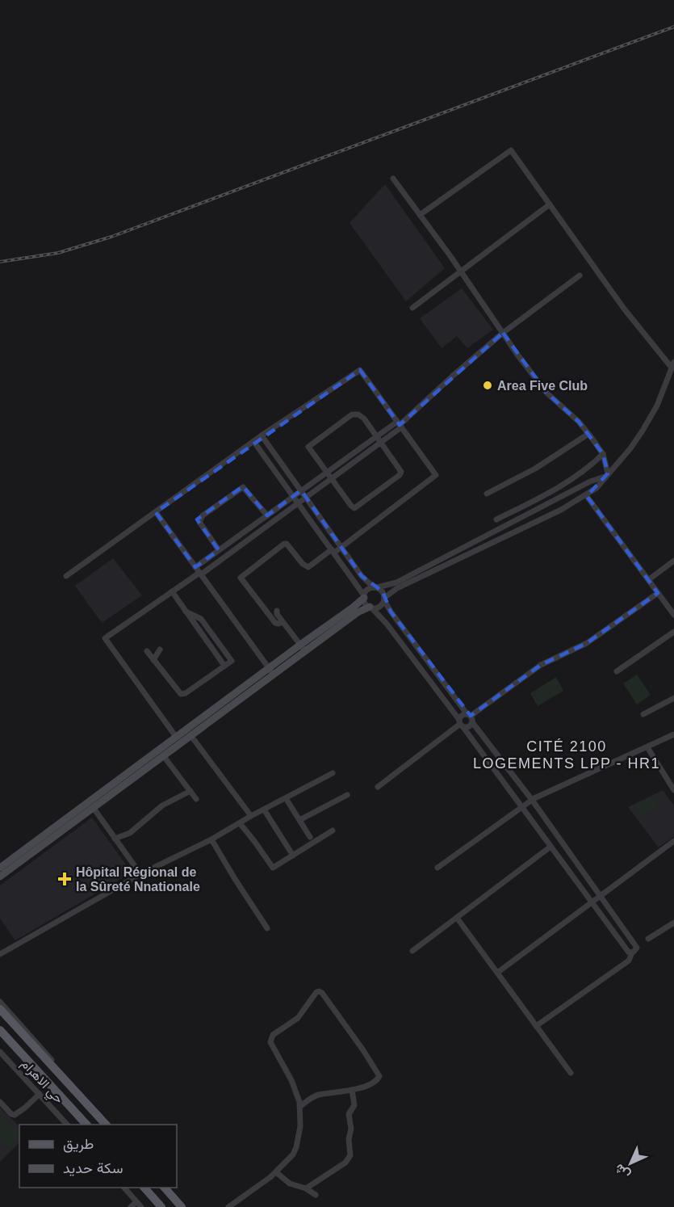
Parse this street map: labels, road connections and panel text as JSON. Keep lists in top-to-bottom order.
{
  "streets": {
    "street": ["حي الاهرام"]
  },
  "districts": ["CITÉ 2100 LOGEMENTS LPP - HR1"],
  "places": {
    "other": ["Area Five Club"],
    "health": ["Hôpital Régional de la Sûreté Nnationale"]
  },
  "legend": ["طريق", "سكة حديد"],
  "north": "bottom left"
}
